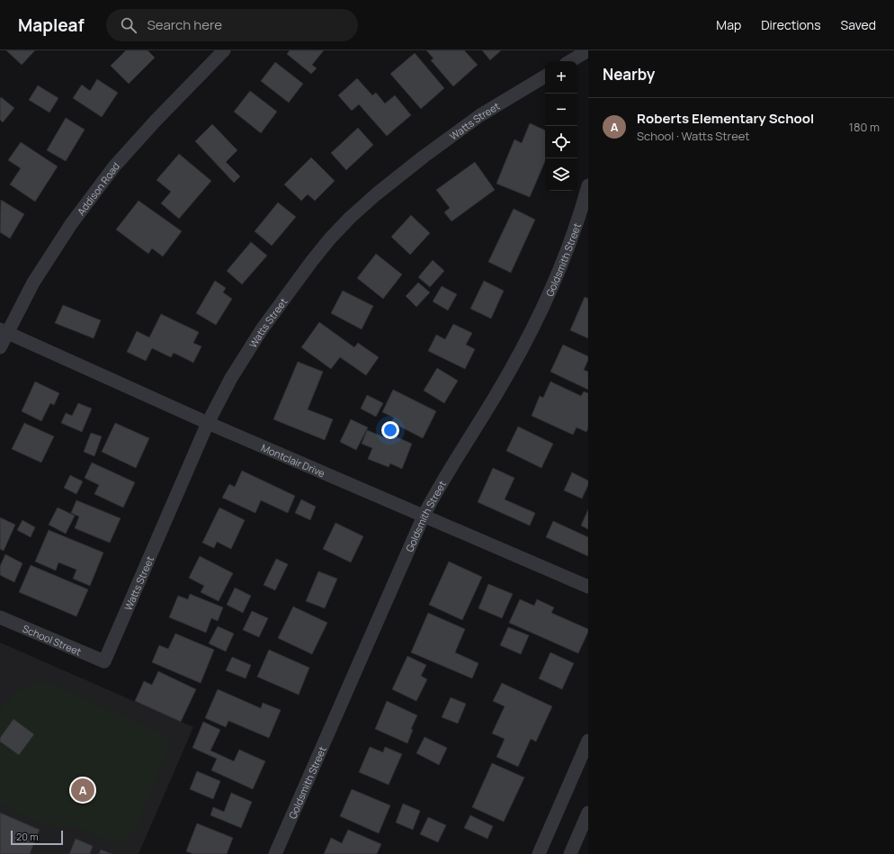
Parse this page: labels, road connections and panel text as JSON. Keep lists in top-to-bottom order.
{
  "streets": {
    "street": [
      "Watts Street",
      "Addison Road",
      "Goldsmith Street",
      "Montclair Drive",
      "School Street"
    ]
  },
  "crossings": [
    ["Watts Street", "Montclair Drive"],
    ["Watts Street", "School Street"],
    ["Addison Road", "Montclair Drive"],
    ["Goldsmith Street", "Montclair Drive"]
  ],
  "scale_bar": "20 m",
  "page": {
    "header": "Mapleaf",
    "search": "Search here",
    "nav": ["Map", "Directions", "Saved"],
    "heading": "Nearby",
    "map_buttons": ["+", "−"],
    "list": [
      {
        "mark": "A",
        "name": "Roberts Elementary School",
        "note": "School · Watts Street",
        "value": "180 m"
      }
    ],
    "pins": "A",
    "scale": "20 m"
  }
}
